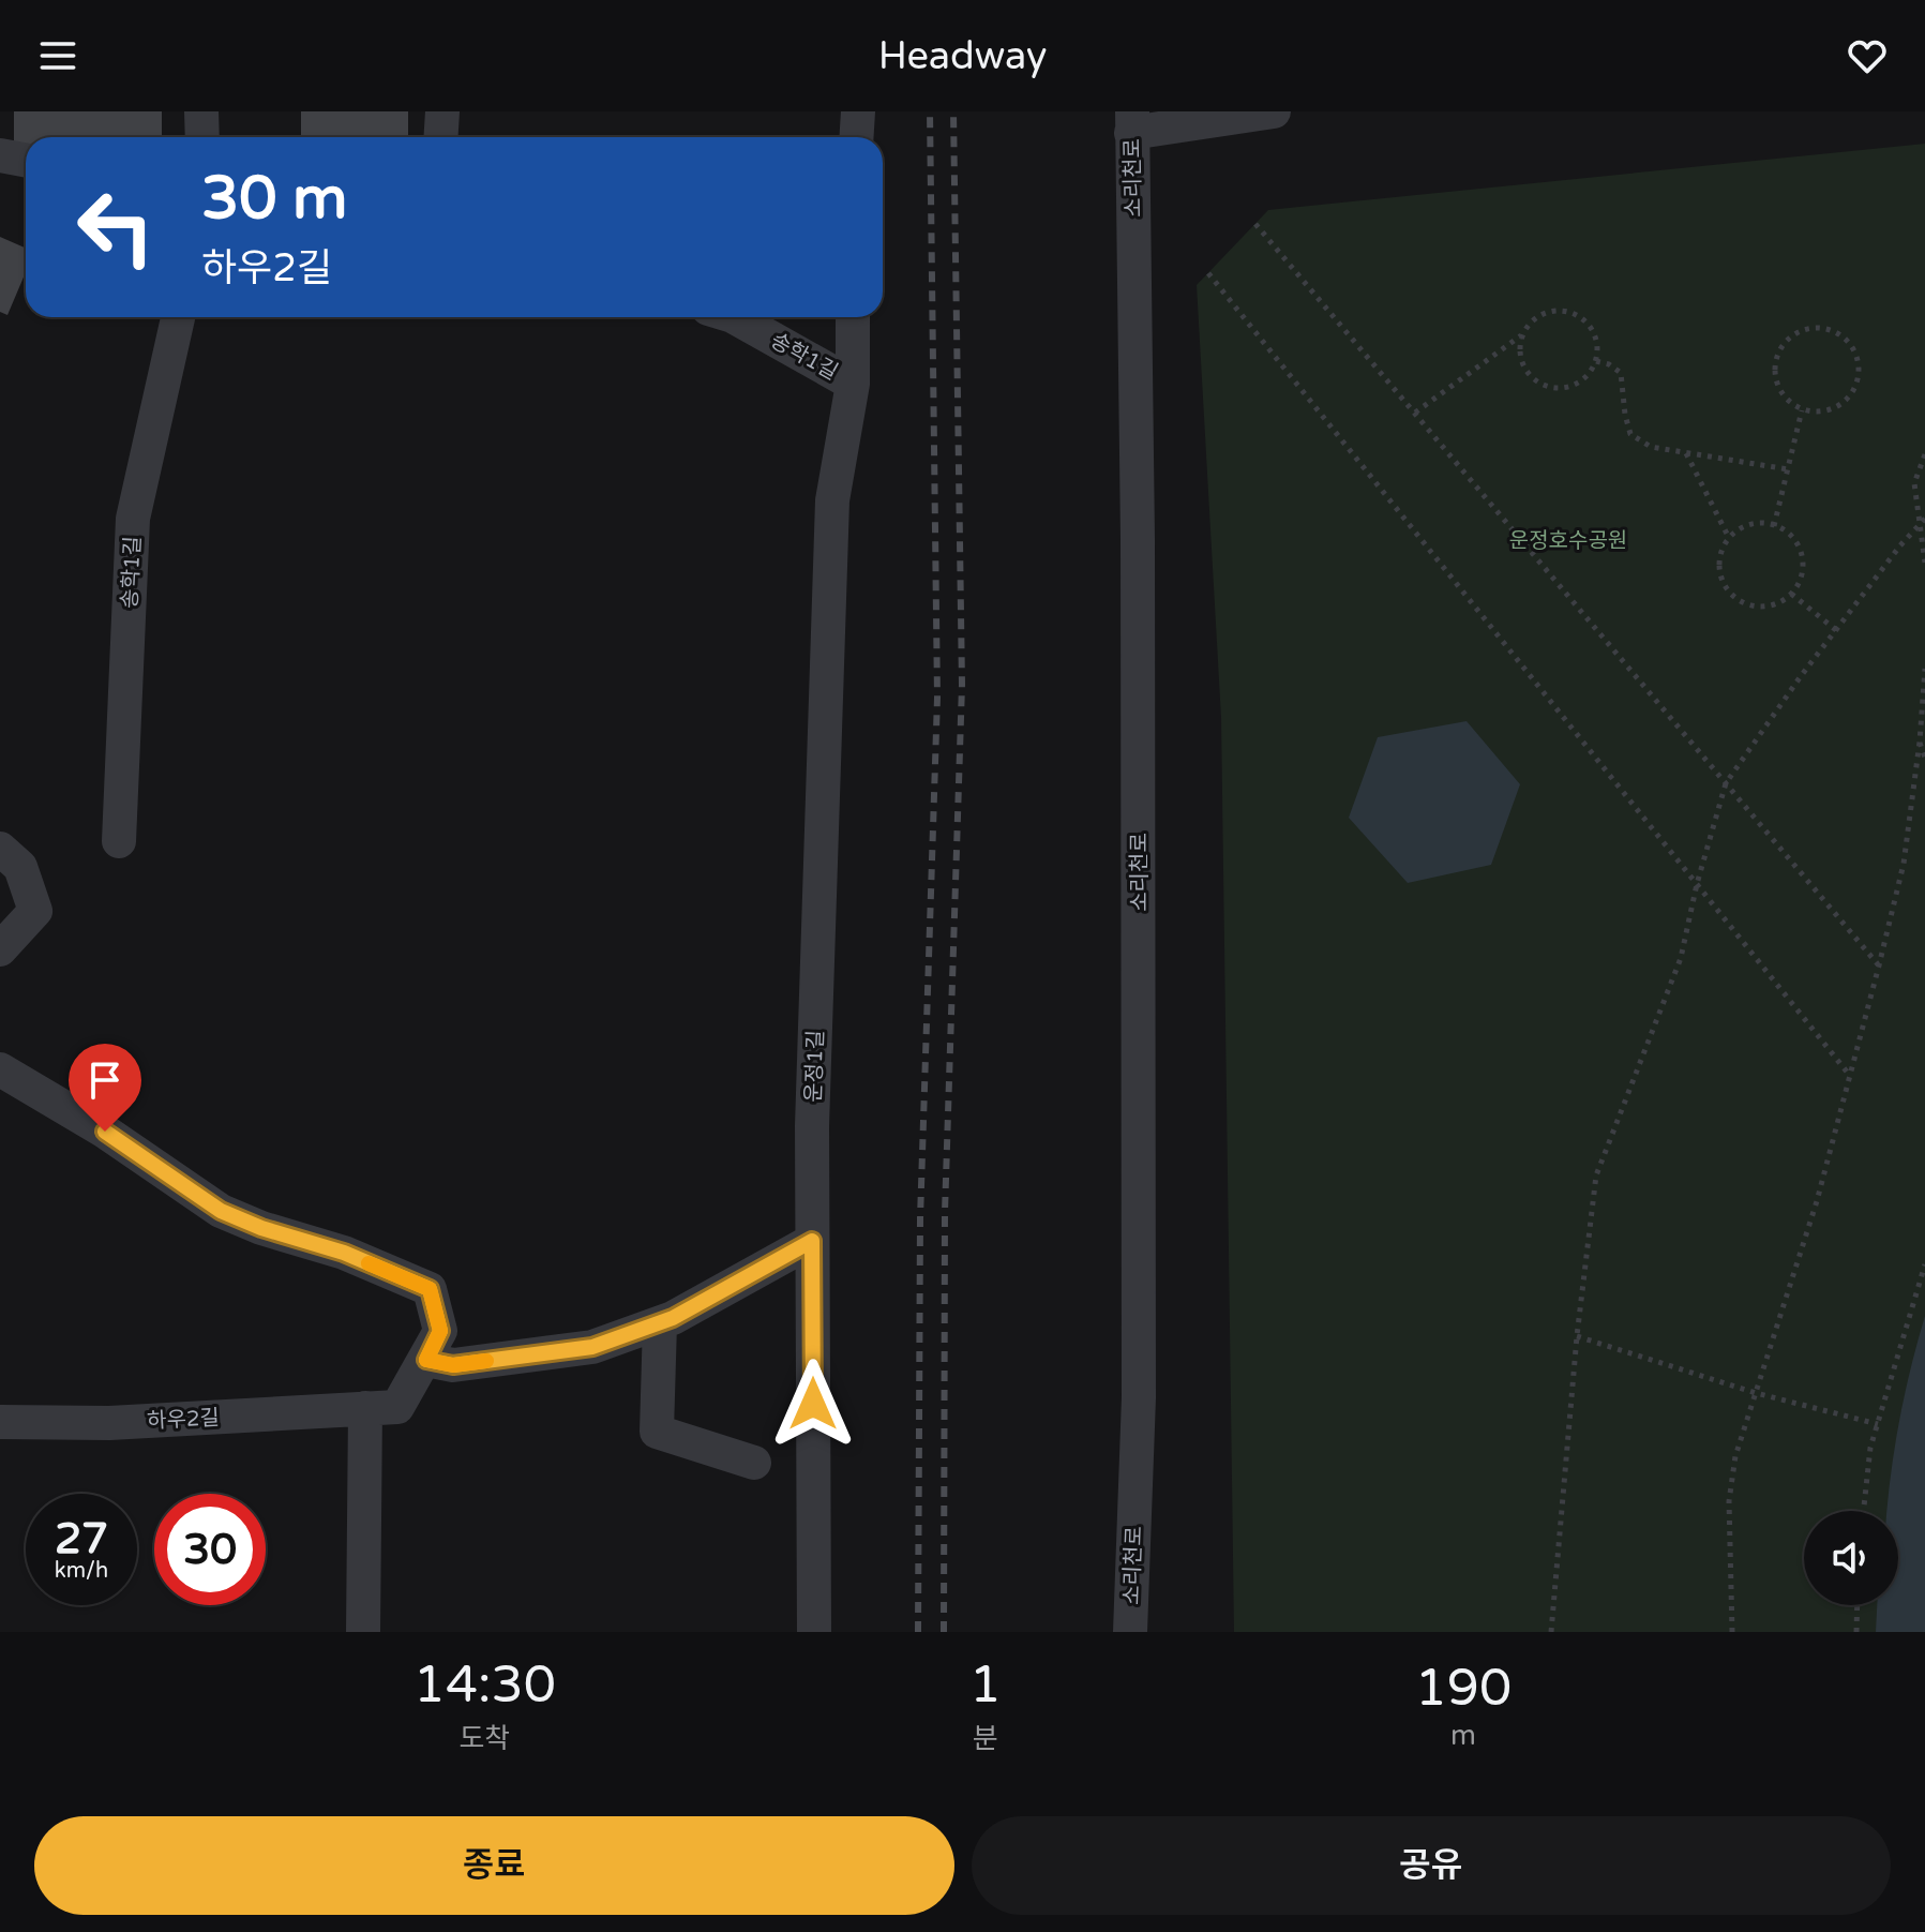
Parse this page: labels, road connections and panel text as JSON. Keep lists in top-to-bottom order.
{
  "streets": {
    "street": [
      "소리천로",
      "송학1길",
      "운정1길",
      "하우2길"
    ]
  },
  "crossings": [
    ["송학1길", "운정1길"]
  ],
  "parks": ["운정호수공원"],
  "page": {
    "header": "Headway",
    "turn": ["30 m", "하우2길"],
    "speed": "27 km/h",
    "limit": "30",
    "eta": [
      "14:30",
      "도착",
      "1",
      "분",
      "190",
      "m"
    ],
    "buttons": ["종료", "공유"]
  }
}
